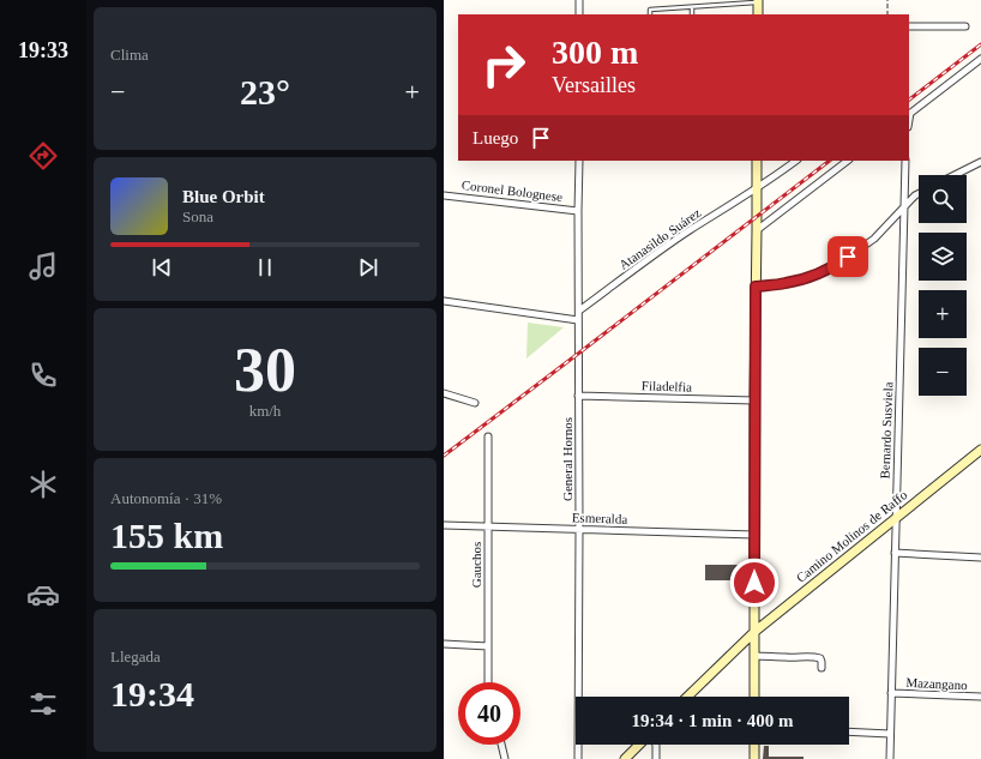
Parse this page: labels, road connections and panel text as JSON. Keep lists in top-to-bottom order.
{
  "streets": {
    "street": [
      "Coronel Bolognese",
      "Atanasildo Suárez",
      "Filadelfia",
      "Bernardo Susviela",
      "General Hornos",
      "Esmeralda",
      "Camino Molinos de Raffo",
      "Gauchos",
      "Mazangano"
    ]
  },
  "crossings": [
    ["Coronel Bolognese", "General Hornos"],
    ["Atanasildo Suárez", "General Hornos"],
    ["Filadelfia", "General Hornos"],
    ["Bernardo Susviela", "Camino Molinos de Raffo"],
    ["Bernardo Susviela", "Mazangano"],
    ["General Hornos", "Esmeralda"],
    ["Esmeralda", "Gauchos"]
  ],
  "page": {
    "tabs": "19:33",
    "tile": [
      "Clima",
      ["30", "km/h"],
      ["Autonomía · 31%", "155 km"],
      ["Llegada", "19:34"]
    ],
    "turn": ["300 m", "Versailles"],
    "heat": ["−", "23°", "+"],
    "then": "Luego",
    "map_buttons": ["+", "−"],
    "song": ["Blue Orbit", "Sona"],
    "limit": "40",
    "trip": "19:34 · 1 min · 400 m"
  }
}
